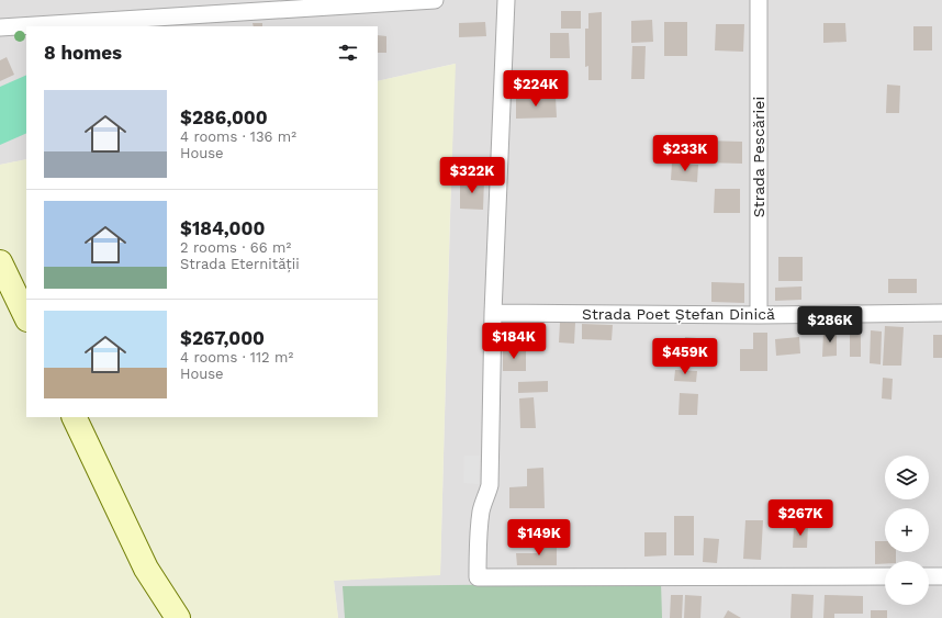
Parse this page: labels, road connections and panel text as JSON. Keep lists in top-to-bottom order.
{
  "streets": {
    "street": ["Strada Pescăriei", "Strada Poet Ștefan Dinică"]
  },
  "crossings": [
    ["Strada Pescăriei", "Strada Poet Ștefan Dinică"]
  ],
  "page": {
    "heading": "8 homes",
    "price": [
      "$224K",
      "$233K",
      "$322K",
      "$286K",
      "$184K",
      "$459K",
      "$267K",
      "$149K"
    ],
    "list": [
      {
        "name": "$286,000",
        "note": "4 rooms · 136 m² · House"
      },
      {
        "name": "$184,000",
        "note": "2 rooms · 66 m² · Strada Eternității"
      },
      {
        "name": "$267,000",
        "note": "4 rooms · 112 m² · House"
      }
    ],
    "map_buttons": ["+", "−"]
  }
}
